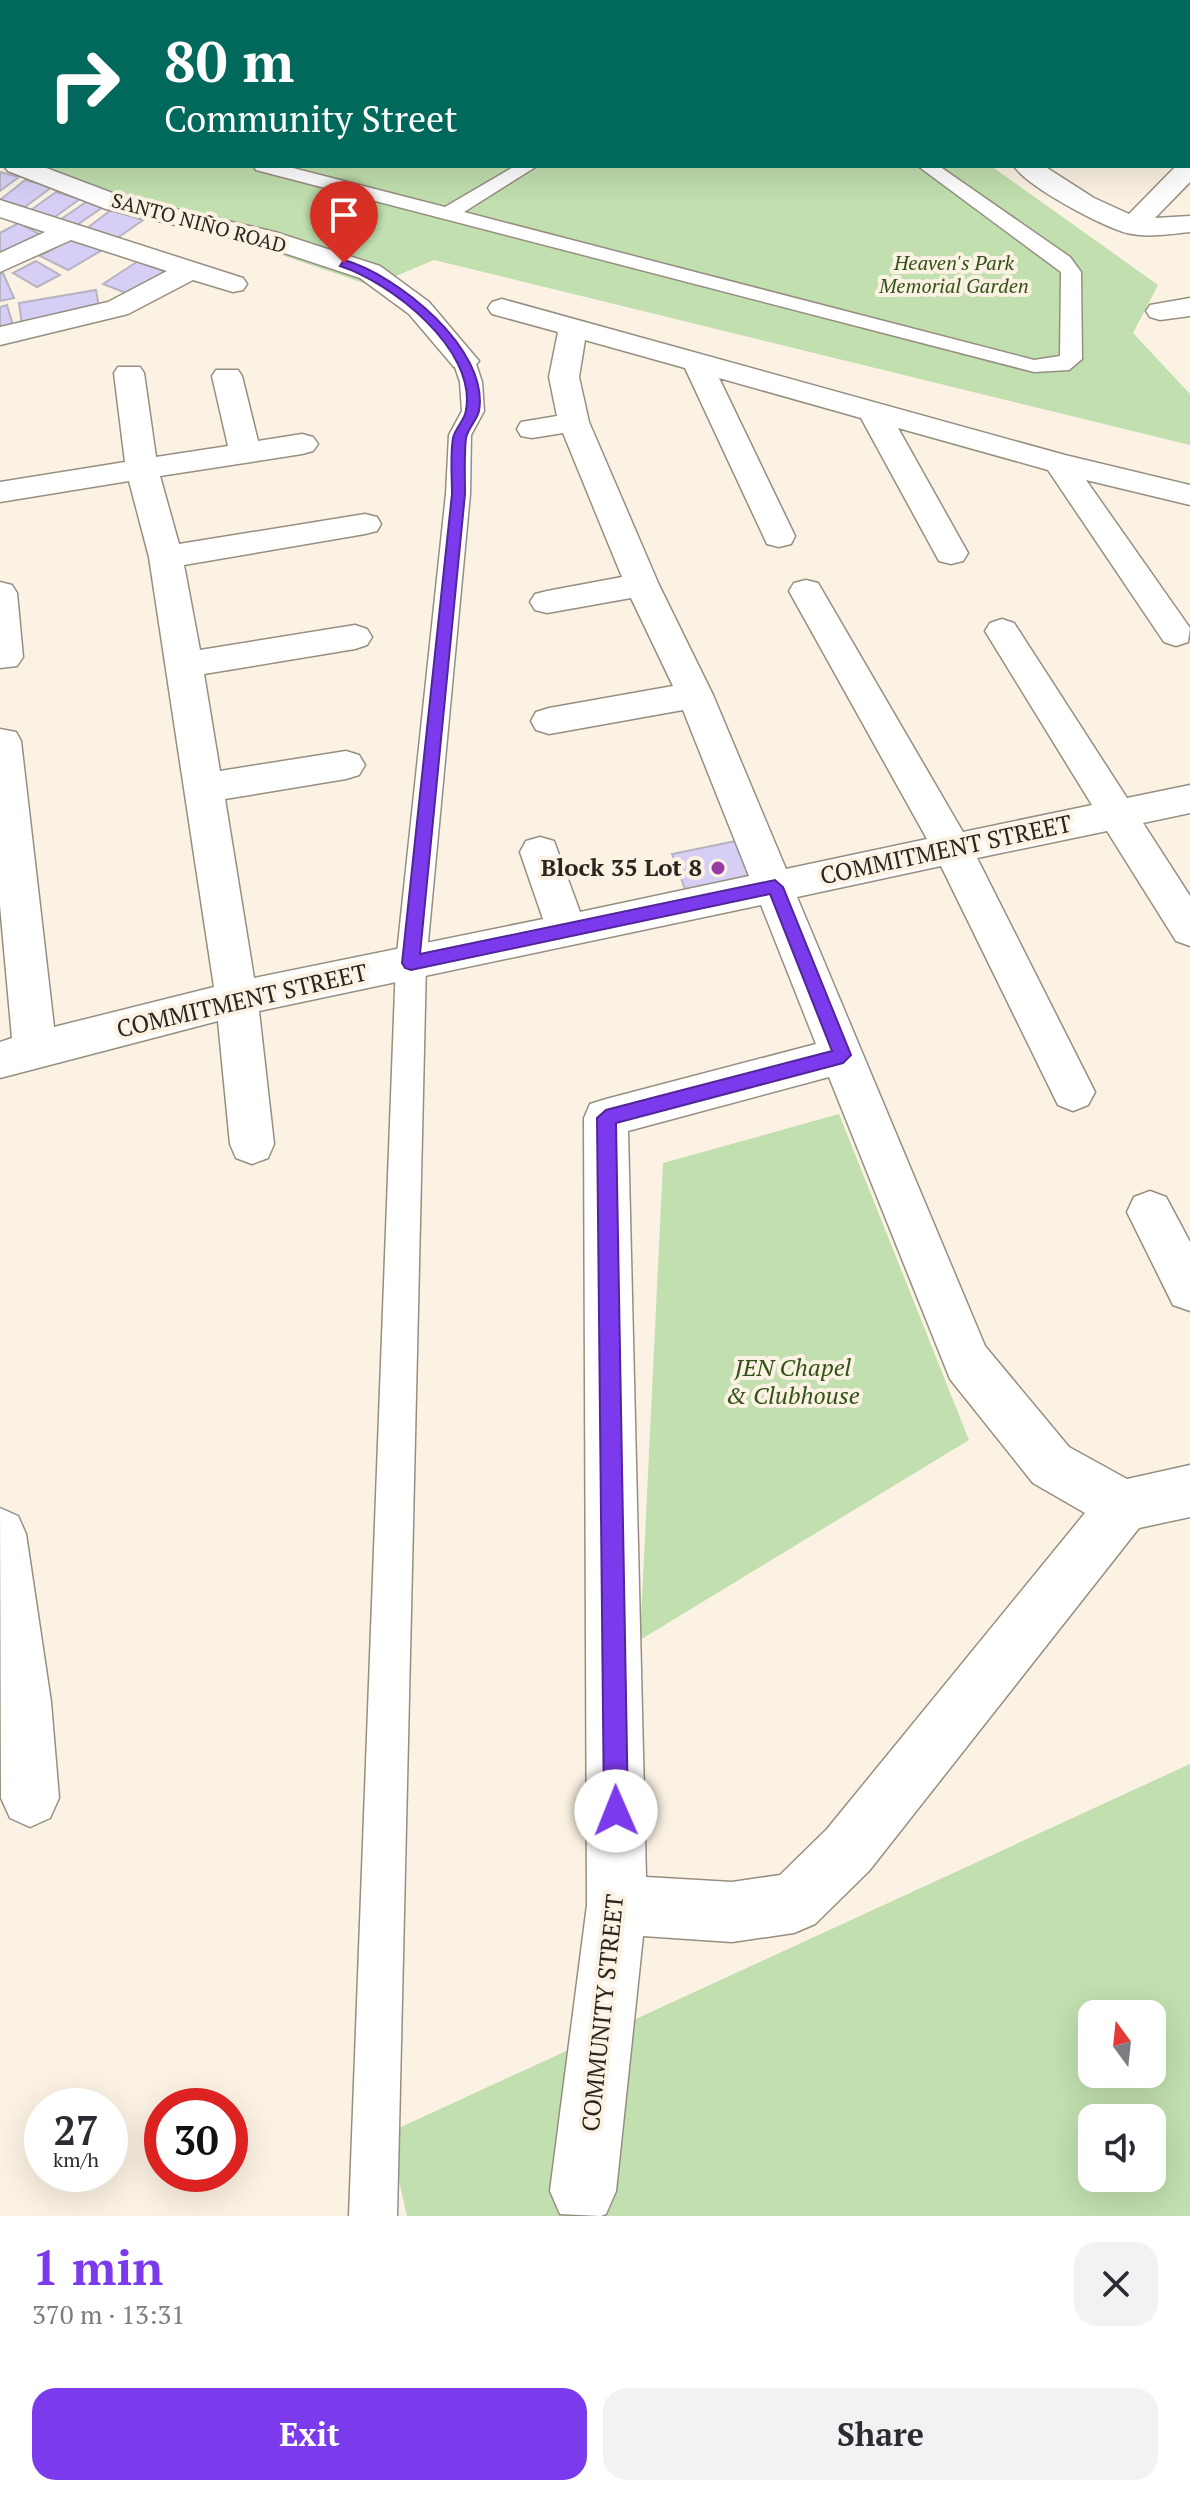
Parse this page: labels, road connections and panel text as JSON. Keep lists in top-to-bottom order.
{
  "streets": {
    "street": ["SANTO NIÑO ROAD", "COMMITMENT STREET", "COMMUNITY STREET"]
  },
  "parks": ["Heaven's Park Memorial Garden", "JEN Chapel & Clubhouse"],
  "places": ["Block 35 Lot 8"],
  "north": "top",
  "page": {
    "turn": ["80 m", "Community Street"],
    "speed": "27 km/h",
    "limit": "30",
    "heading": ["1 min", "370 m · 13:31"],
    "buttons": ["Exit", "Share"]
  }
}
